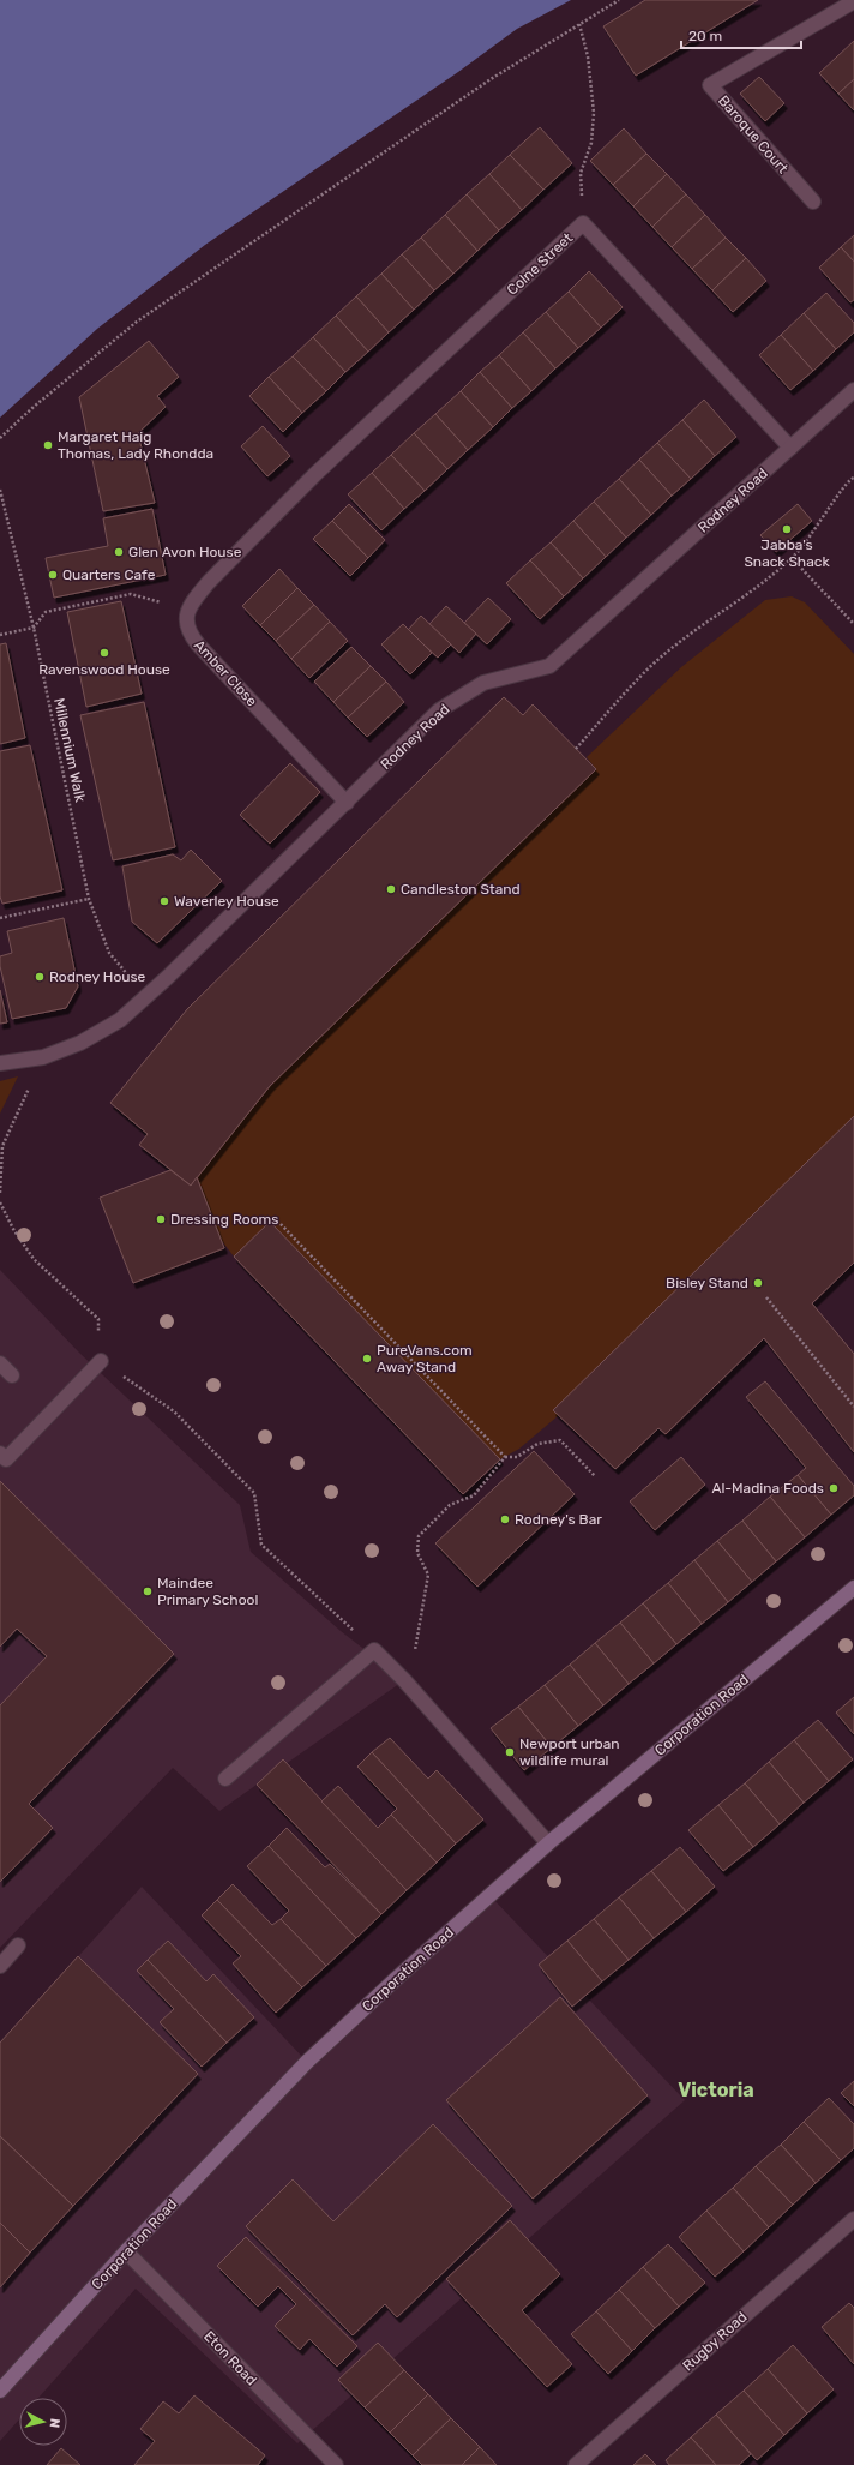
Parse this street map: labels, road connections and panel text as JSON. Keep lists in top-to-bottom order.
{
  "streets": {
    "street": [
      "Baroque Court",
      "Colne Street",
      "Rodney Road",
      "Amber Close",
      "Corporation Road",
      "Rugby Road",
      "Eton Road"
    ],
    "path": ["Millennium Walk"]
  },
  "crossings": [
    ["Colne Street", "Rodney Road"],
    ["Colne Street", "Amber Close"],
    ["Rodney Road", "Amber Close"],
    ["Rodney Road", "Millennium Walk"],
    ["Corporation Road", "Eton Road"]
  ],
  "districts": ["Victoria"],
  "places": [
    "Margaret Haig Thomas, Lady Rhondda",
    "Jabba's Snack Shack",
    "Glen Avon House",
    "Quarters Cafe",
    "Ravenswood House",
    "Candleston Stand",
    "Waverley House",
    "Rodney House",
    "Dressing Rooms",
    "Bisley Stand",
    "PureVans.com Away Stand",
    "Al-Madina Foods",
    "Rodney's Bar",
    "Maindee Primary School",
    "Newport urban wildlife mural"
  ],
  "scale_bar": "20 m",
  "north": "right"
}
